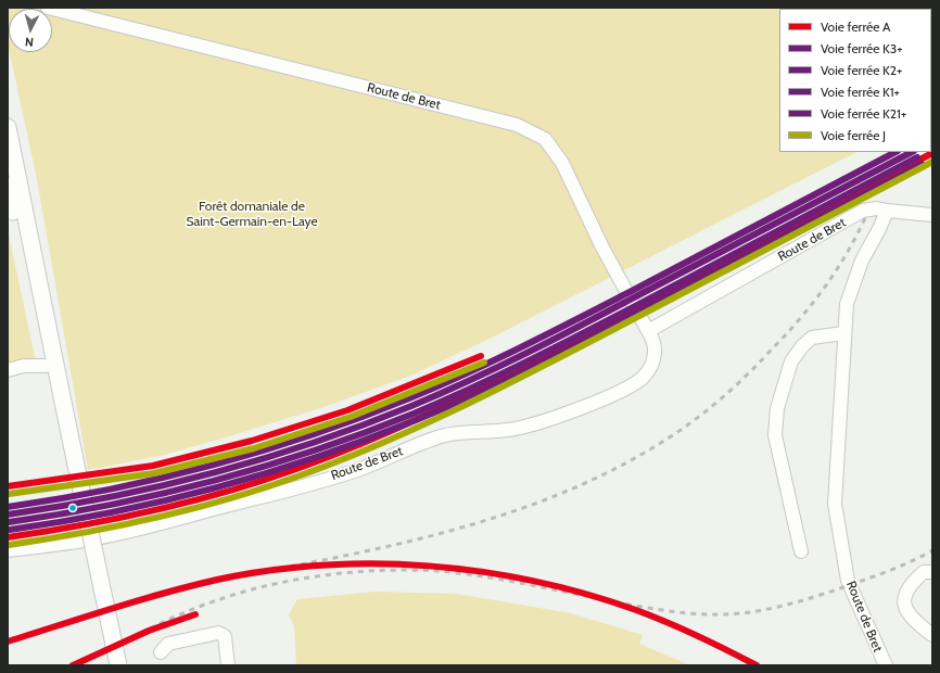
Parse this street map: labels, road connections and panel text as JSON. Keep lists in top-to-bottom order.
{
  "streets": {
    "street": ["Route de Bret"]
  },
  "parks": ["Forêt domaniale de Saint-Germain-en-Laye"],
  "lines": [
    "rail line K3+",
    "rail line K1+",
    "rail line A",
    "rail line K2+",
    "rail line J",
    "rail line K21+"
  ],
  "legend": [
    "Voie ferrée A",
    "Voie ferrée K3+",
    "Voie ferrée K2+",
    "Voie ferrée K1+",
    "Voie ferrée K21+",
    "Voie ferrée J"
  ],
  "north": "bottom"
}
